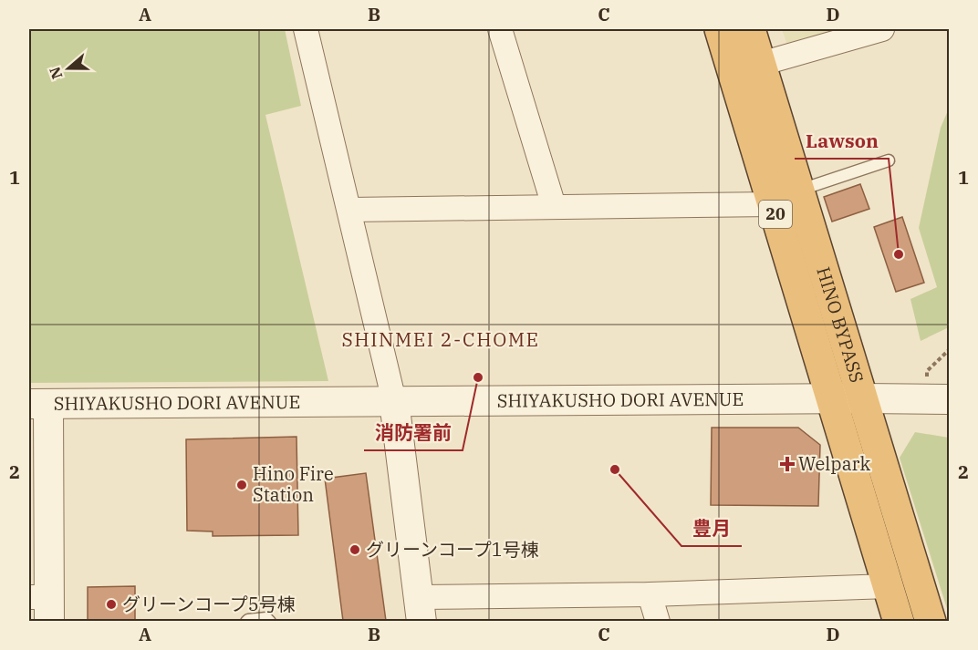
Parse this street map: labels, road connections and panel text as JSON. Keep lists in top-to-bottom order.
{
  "streets": {
    "highway": ["20", "HINO BYPASS"],
    "street": ["SHIYAKUSHO DORI AVENUE"]
  },
  "crossings": [
    ["HINO BYPASS", "SHIYAKUSHO DORI AVENUE"]
  ],
  "districts": ["SHINMEI 2-CHOME"],
  "places": {
    "other": [
      "Lawson",
      "消防署前",
      "豊月",
      "Hino Fire Station",
      "グリーンコープ1号棟",
      "グリーンコープ5号棟"
    ],
    "health": ["Welpark"]
  },
  "north": "left",
  "grid": {
    "columns": [
      "A",
      "B",
      "C",
      "D"
    ],
    "rows": ["1", "2"]
  }
}
